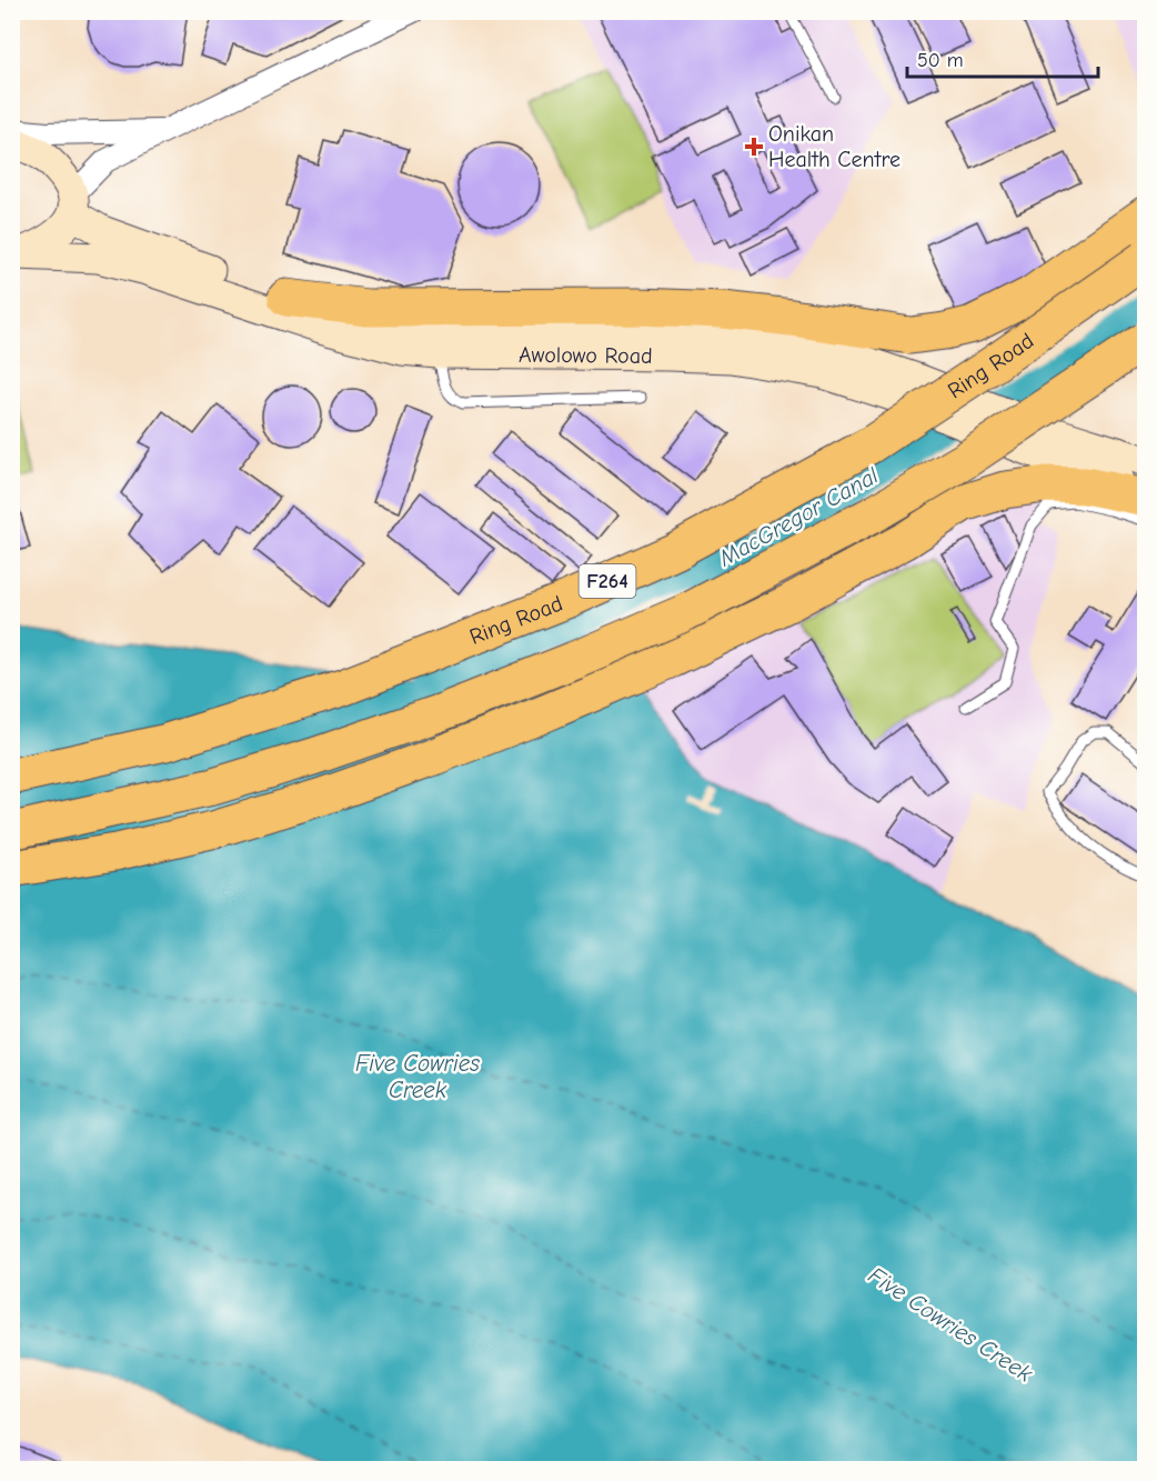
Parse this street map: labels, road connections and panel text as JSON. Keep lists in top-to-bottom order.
{
  "streets": {
    "highway": ["Ring Road", "F264"],
    "main road": ["Awolowo Road"]
  },
  "water": ["MacGregor Canal", "Five Cowries Creek"],
  "places": {
    "health": ["Onikan Health Centre"]
  },
  "scale_bar": "50 m"
}
